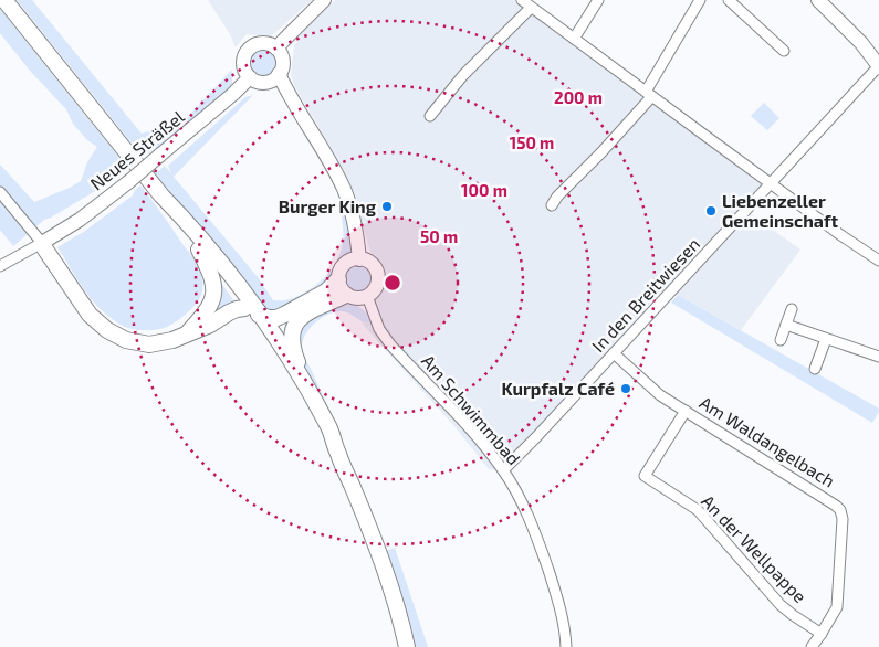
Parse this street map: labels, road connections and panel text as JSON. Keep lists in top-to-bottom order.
{
  "streets": {
    "street": [
      "Neues Sträßel",
      "In den Breitwiesen",
      "Am Schwimmbad",
      "Am Waldangelbach",
      "An der Wellpappe"
    ]
  },
  "crossings": [
    ["In den Breitwiesen", "Am Schwimmbad"],
    ["In den Breitwiesen", "Am Waldangelbach"],
    ["Am Waldangelbach", "An der Wellpappe"]
  ],
  "places": ["Burger King", "Liebenzeller Gemeinschaft", "Kurpfalz Café"],
  "rings": [
    "200 m",
    "150 m",
    "100 m",
    "50 m"
  ]
}
